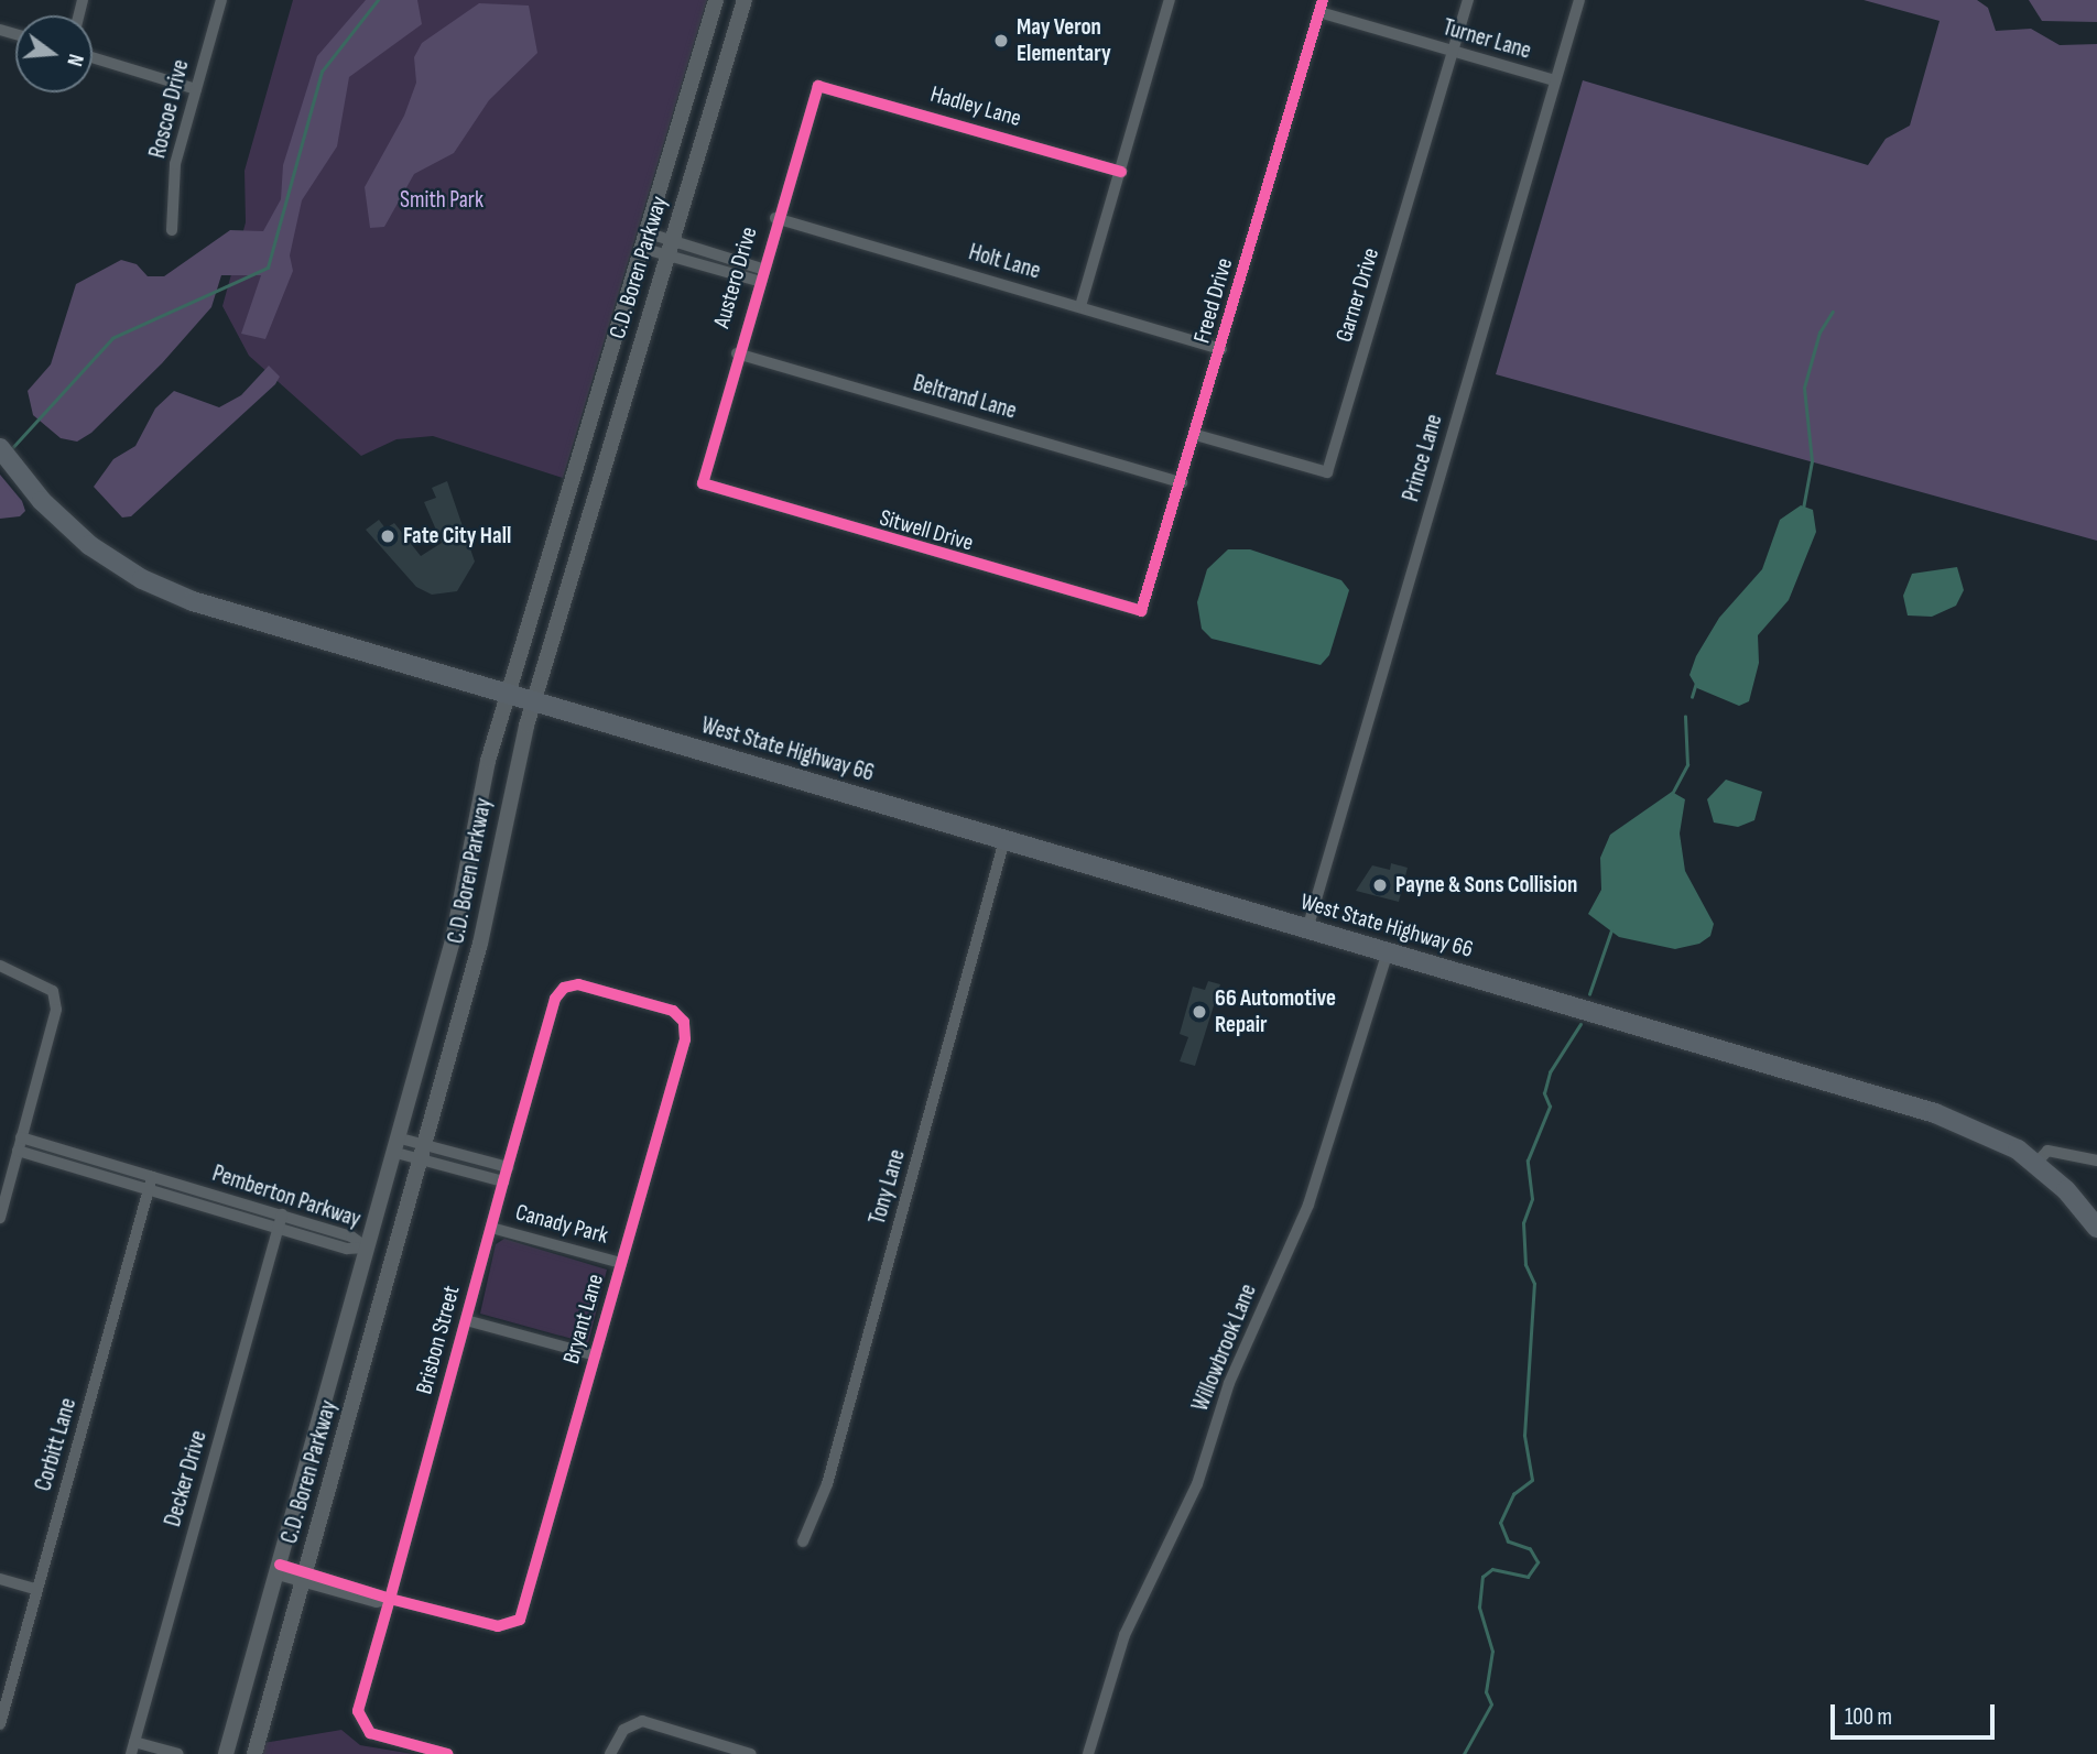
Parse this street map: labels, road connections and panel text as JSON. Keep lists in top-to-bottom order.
{
  "streets": {
    "main road": ["West State Highway 66"],
    "street": [
      "Turner Lane",
      "Hadley Lane",
      "Roscoe Drive",
      "Holt Lane",
      "C.D. Boren Parkway",
      "Austero Drive",
      "Garner Drive",
      "Freed Drive",
      "Beltrand Lane",
      "Prince Lane",
      "Sitwell Drive",
      "Tony Lane",
      "Pemberton Parkway",
      "Canady Park",
      "Bryant Lane",
      "Brisbon Street",
      "Willowbrook Lane",
      "Corbitt Lane",
      "Decker Drive"
    ]
  },
  "crossings": [
    ["Turner Lane", "Garner Drive"],
    ["Turner Lane", "Freed Drive"],
    ["Turner Lane", "Prince Lane"],
    ["Hadley Lane", "Austero Drive"],
    ["Holt Lane", "Austero Drive"],
    ["Holt Lane", "Freed Drive"],
    ["C.D. Boren Parkway", "West State Highway 66"],
    ["C.D. Boren Parkway", "Pemberton Parkway"],
    ["Austero Drive", "Beltrand Lane"],
    ["Austero Drive", "Sitwell Drive"],
    ["Garner Drive", "Freed Drive"],
    ["Freed Drive", "Beltrand Lane"],
    ["Freed Drive", "Sitwell Drive"],
    ["Prince Lane", "West State Highway 66"],
    ["West State Highway 66", "Tony Lane"],
    ["West State Highway 66", "Willowbrook Lane"],
    ["Pemberton Parkway", "Corbitt Lane"],
    ["Pemberton Parkway", "Decker Drive"],
    ["Canady Park", "Bryant Lane"],
    ["Canady Park", "Brisbon Street"],
    ["Bryant Lane", "Brisbon Street"]
  ],
  "parks": ["Smith Park"],
  "places": [
    "May Veron Elementary",
    "Fate City Hall",
    "Payne & Sons Collision",
    "66 Automotive Repair"
  ],
  "scale_bar": "100 m",
  "north": "right"
}
